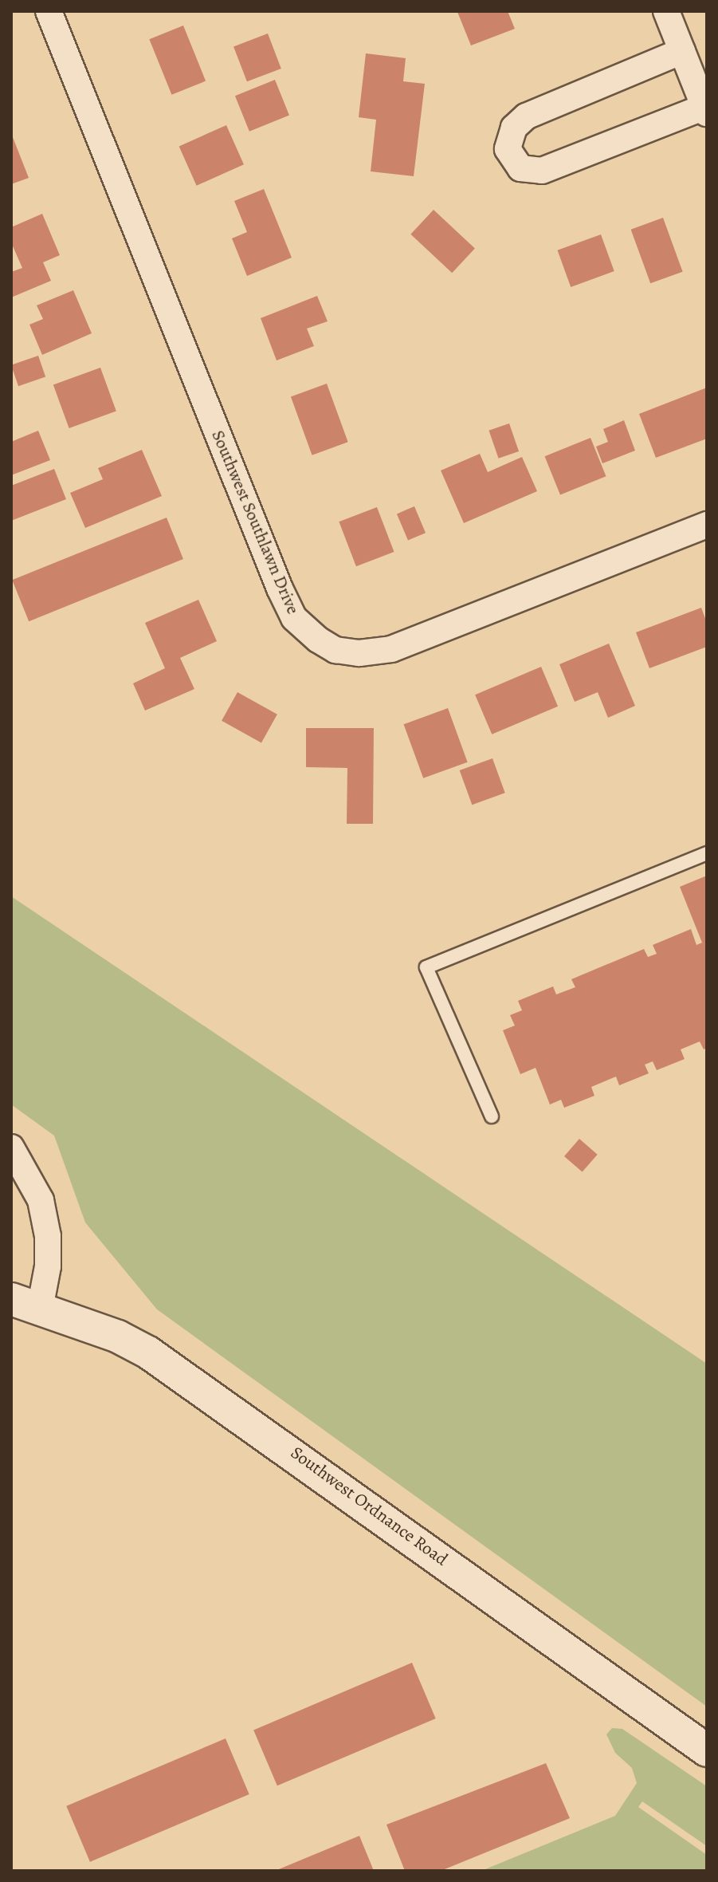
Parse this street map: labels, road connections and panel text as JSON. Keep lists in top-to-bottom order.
{
  "streets": {
    "street": ["Southwest Southlawn Drive", "Southwest Ordnance Road"]
  }
}
